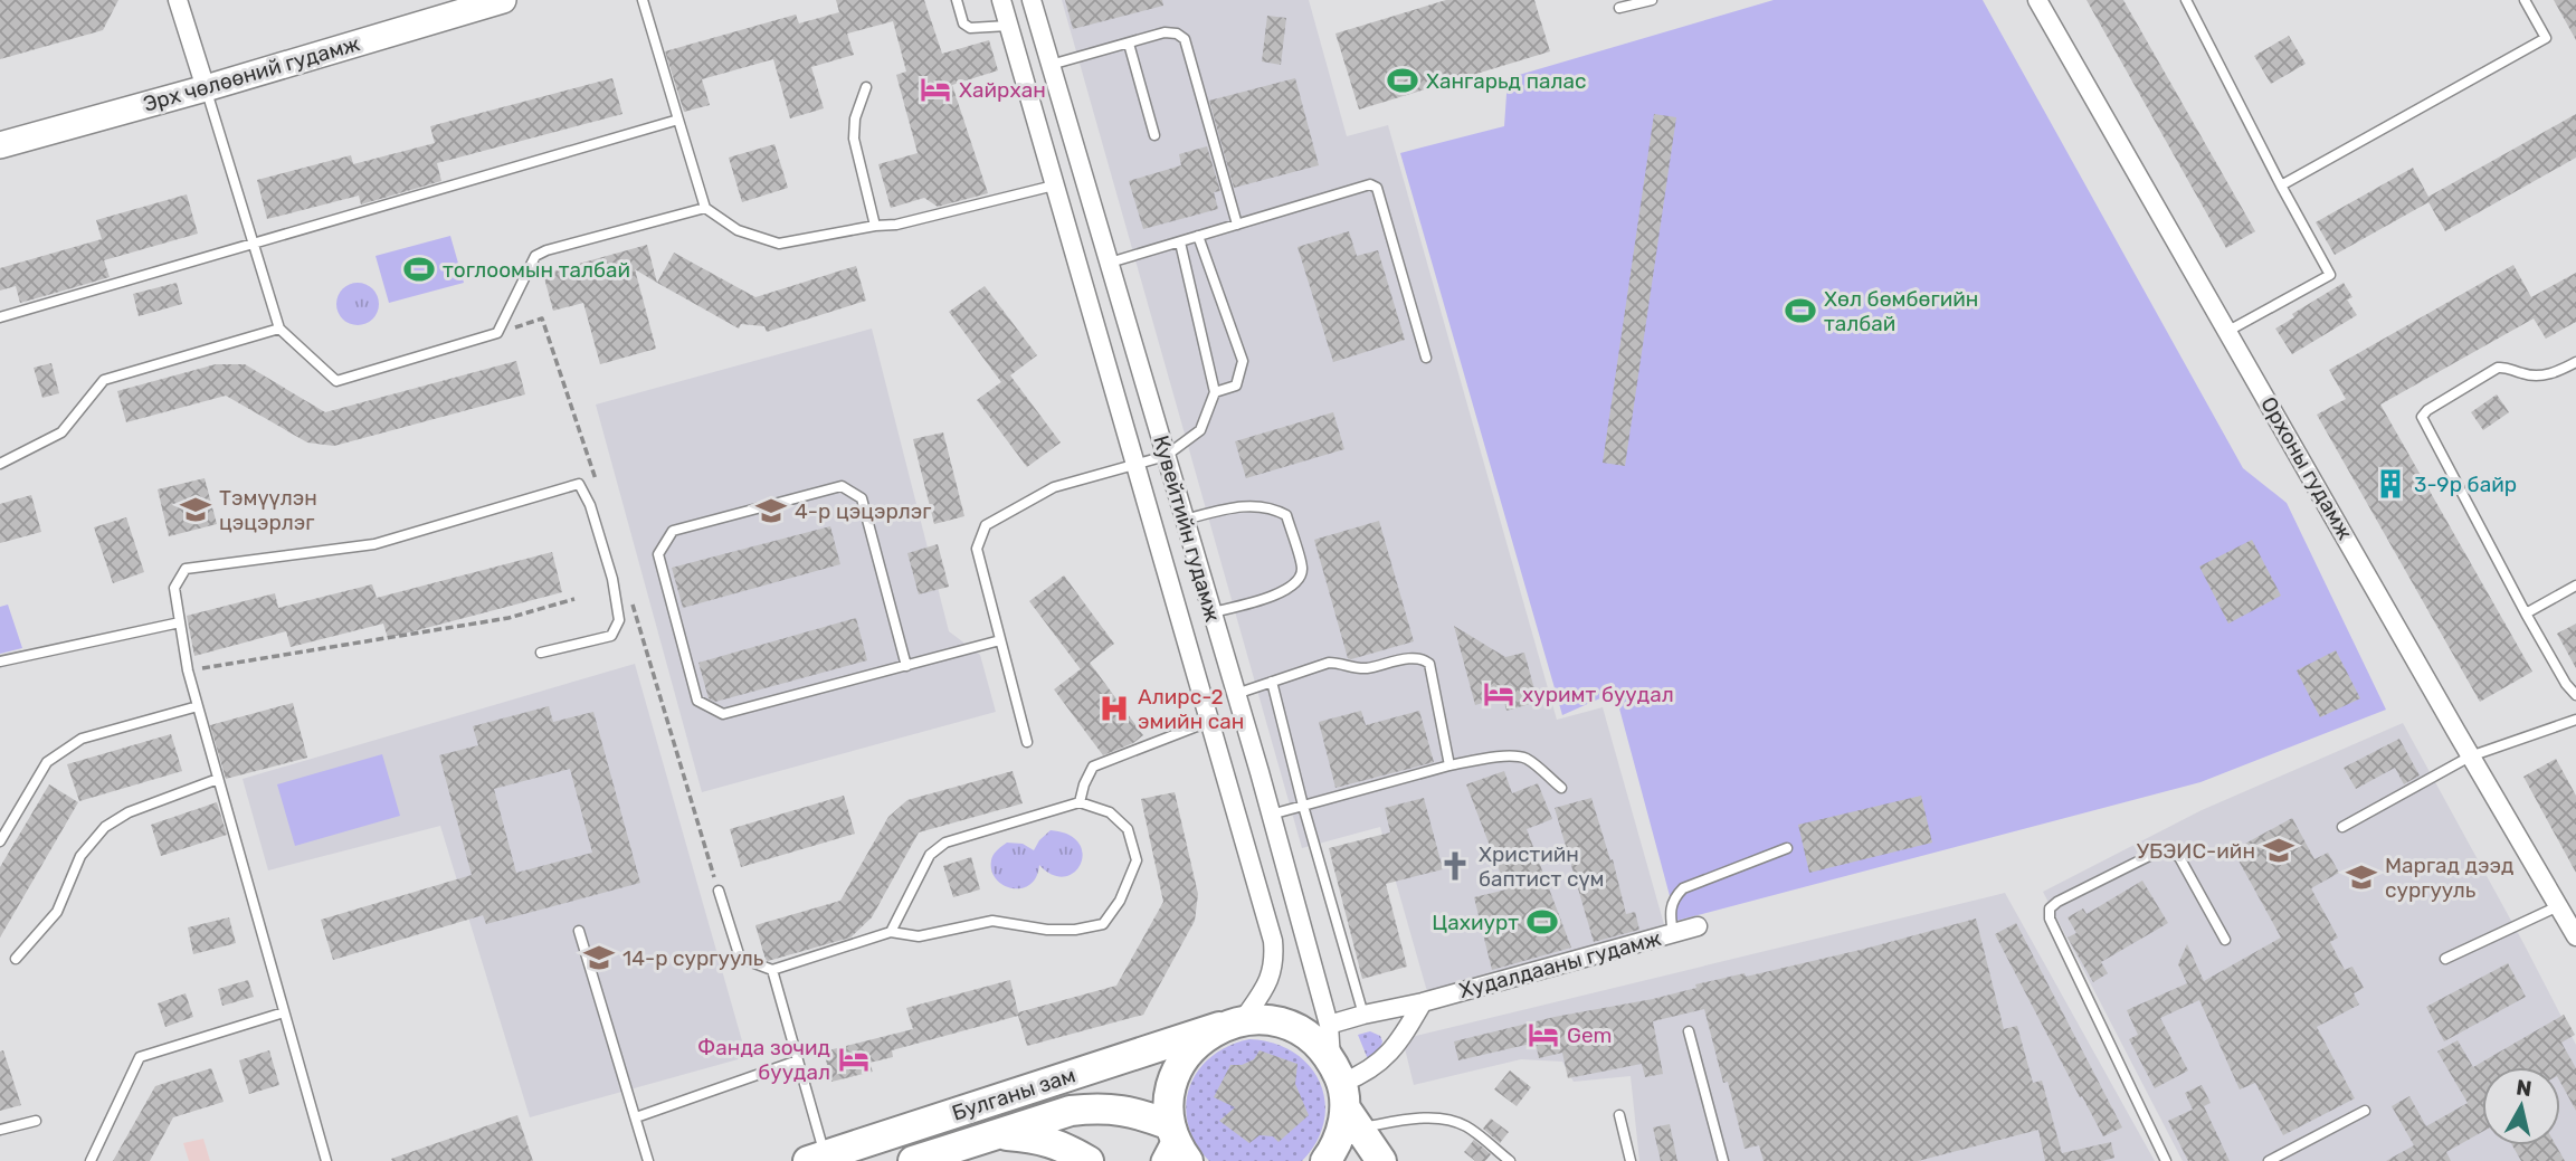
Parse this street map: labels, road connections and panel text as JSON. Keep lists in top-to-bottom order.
{
  "streets": {
    "highway": ["Булганы зам"],
    "main road": ["Эрх чөлөөний гудамж"],
    "street": ["Орхоны гудамж", "Кувейтийн гудамж", "Худалдааны гудамж"]
  },
  "crossings": [
    ["Кувейтийн гудамж", "Худалдааны гудамж"],
    ["Кувейтийн гудамж", "Булганы зам"]
  ],
  "places": {
    "sports": [
      "Хангарьд палас",
      "тоглоомын талбай",
      "Хөл бөмбөгийн талбай",
      "Цахиурт"
    ],
    "hotel": [
      "Хайрхан",
      "хуримт буудал",
      "Gem",
      "Фанда зочид буудал"
    ],
    "building": ["3-9р байр"],
    "school or university": [
      "Тэмүүлэн цэцэрлэг",
      "4-р цэцэрлэг",
      "УБЭИС-ийн",
      "Маргад дээд сургууль",
      "14-р сургууль"
    ],
    "hospital": ["Aлирс-2 эмийн сан"],
    "church": ["Христийн баптист сүм"]
  },
  "north": "top"
}
